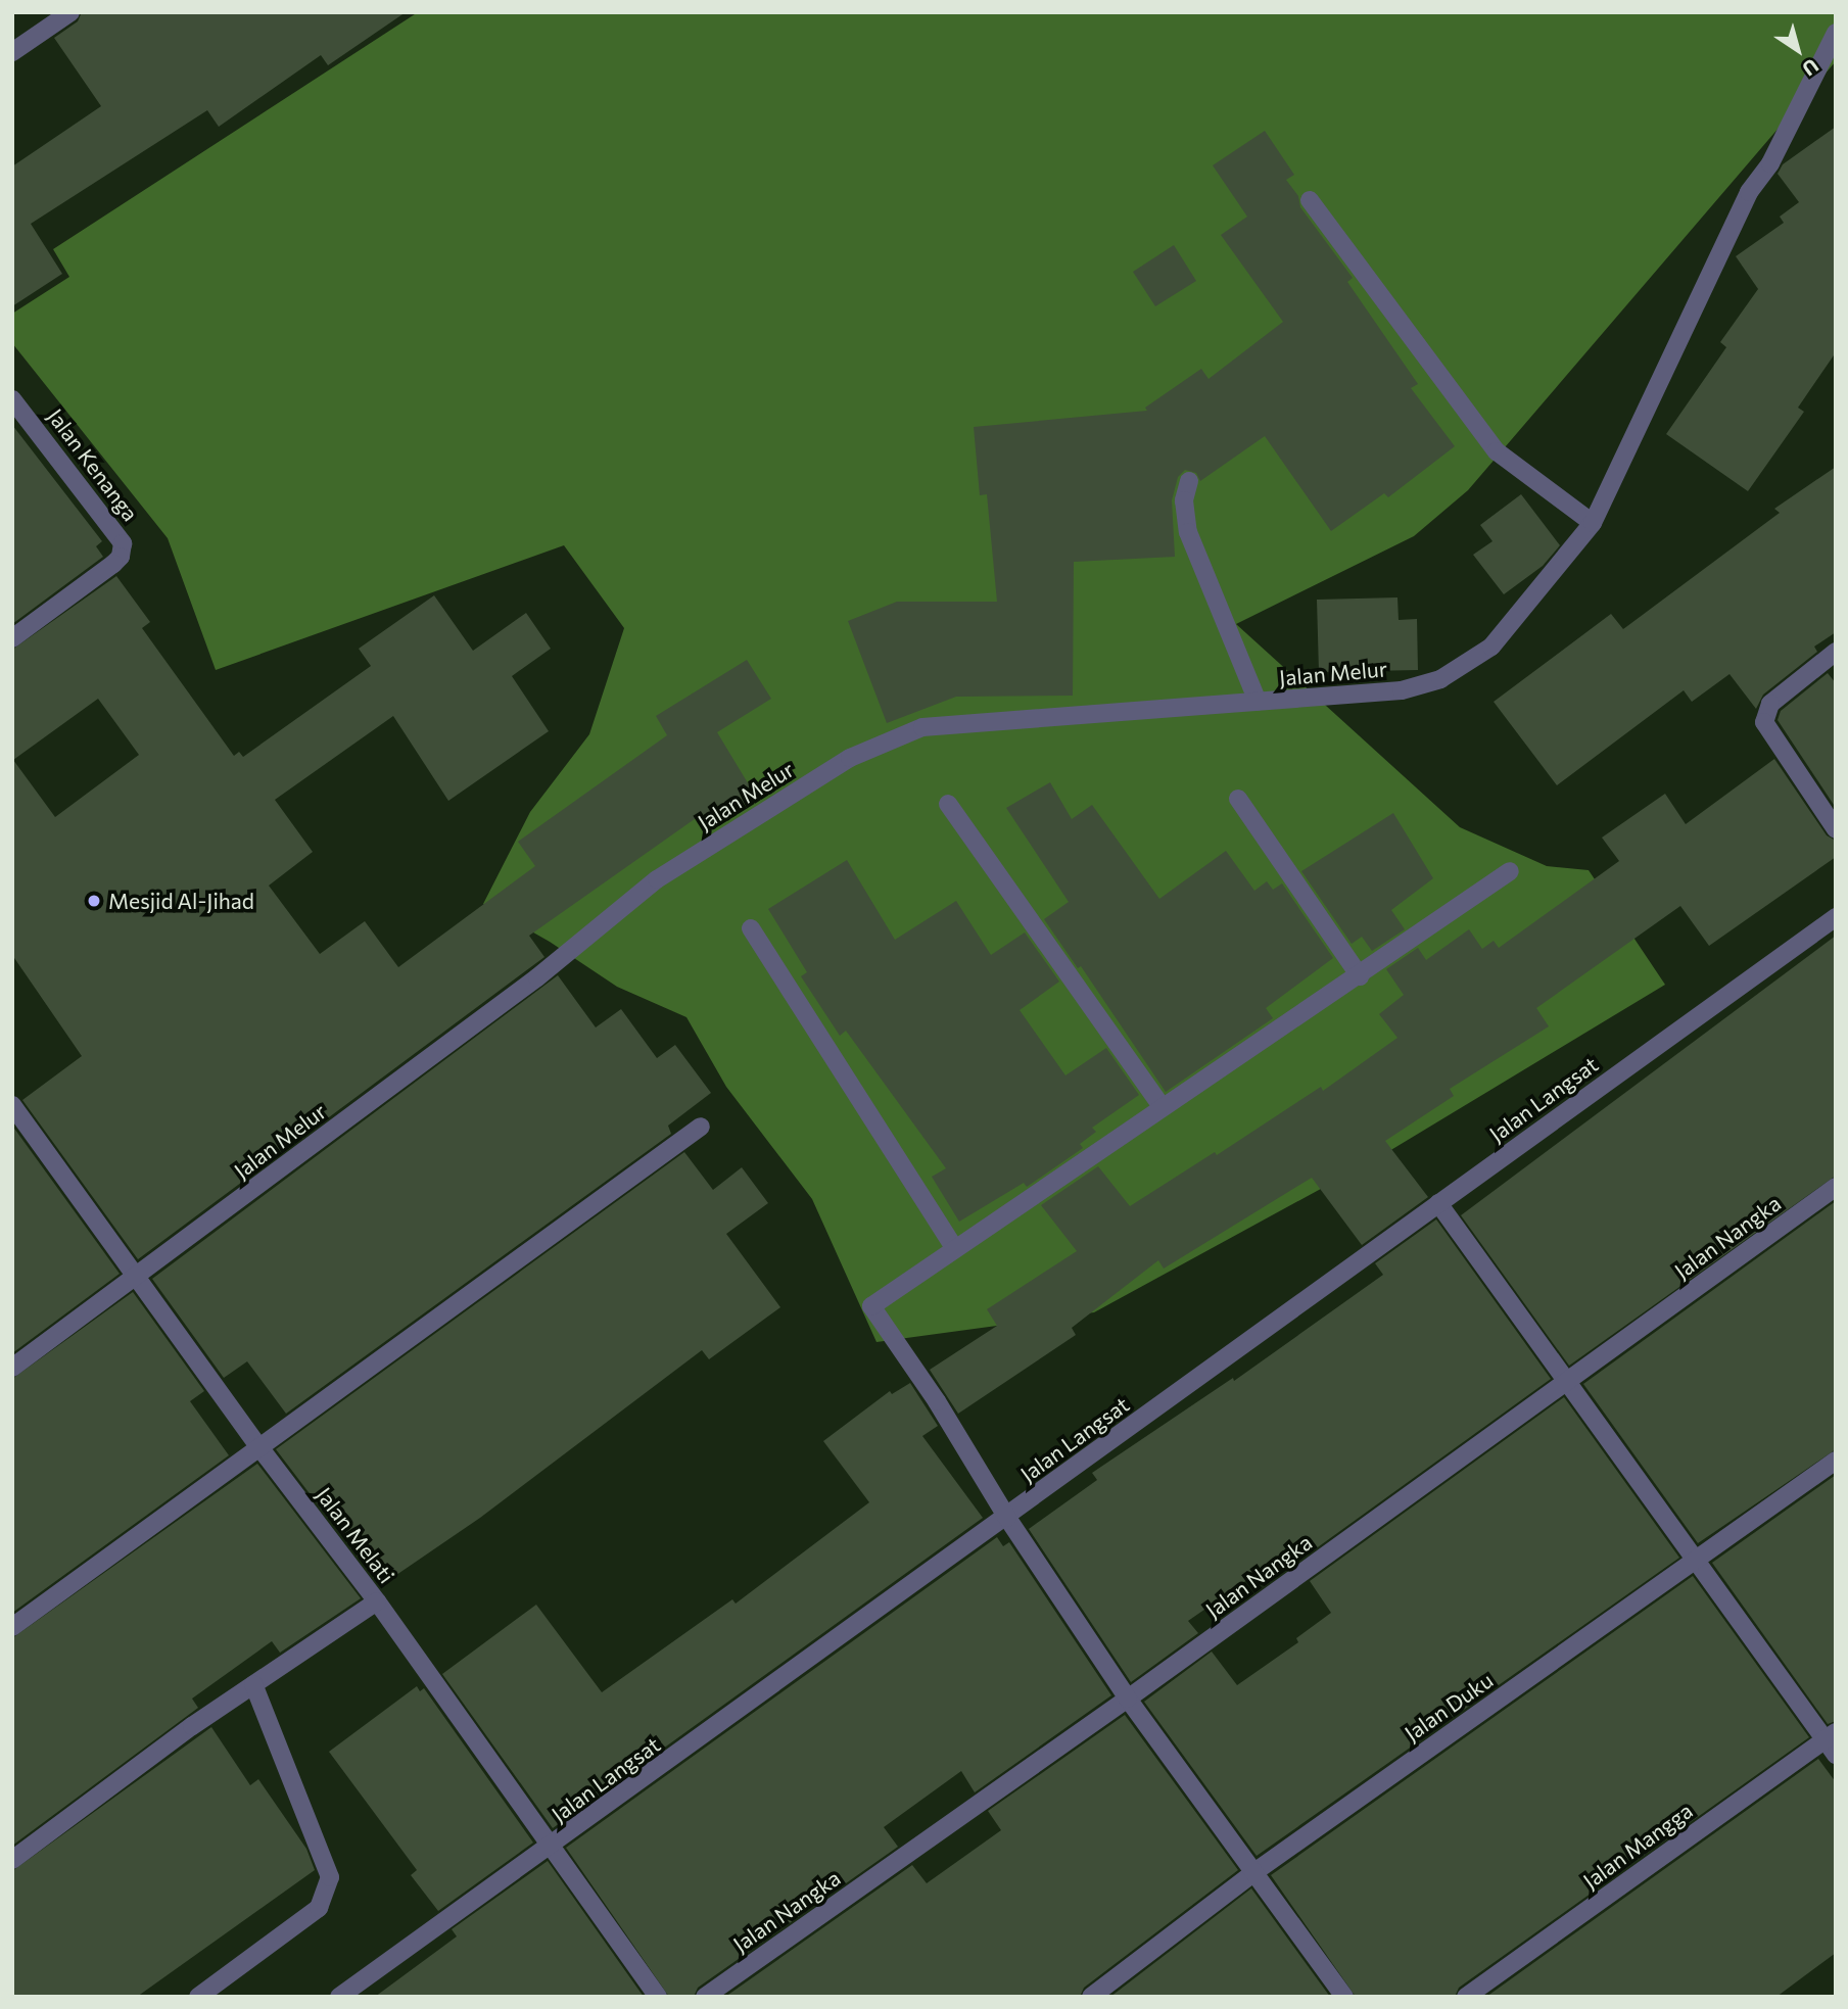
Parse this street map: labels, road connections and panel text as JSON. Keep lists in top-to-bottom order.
{
  "streets": {
    "street": [
      "Jalan Kenanga",
      "Jalan Melur",
      "Jalan Langsat",
      "Jalan Nangka",
      "Jalan Melati",
      "Jalan Duku",
      "Jalan Mangga"
    ]
  },
  "crossings": [
    ["Jalan Melur", "Jalan Melati"],
    ["Jalan Langsat", "Jalan Melati"]
  ],
  "places": ["Mesjid Al-Jihad"],
  "north": "bottom right"
}
